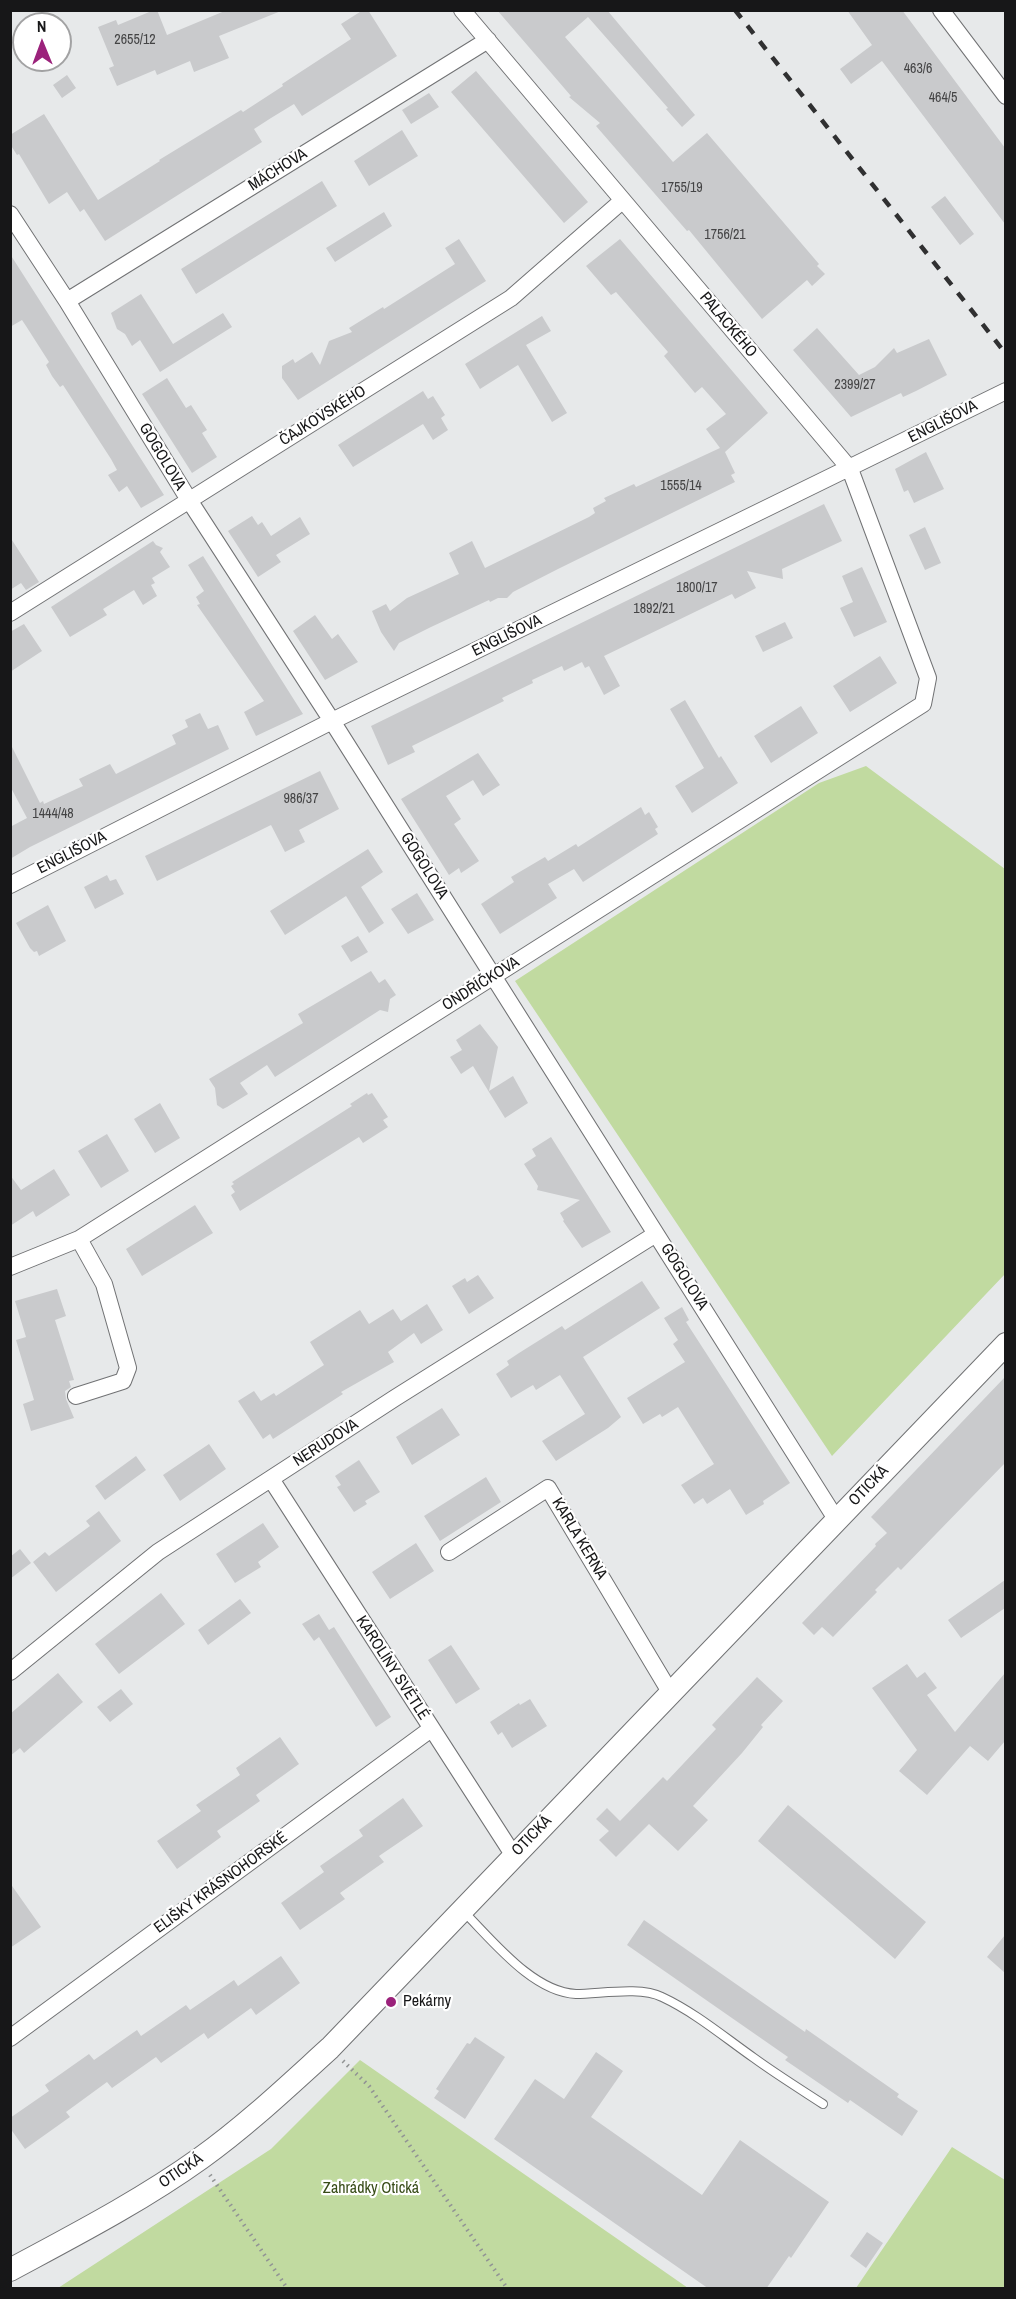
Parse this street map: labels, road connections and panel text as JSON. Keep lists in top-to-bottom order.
{
  "streets": {
    "street": [
      "MÁCHOVA",
      "PALACKÉHO",
      "ČAJKOVSKÉHO",
      "ENGLIŠOVA",
      "GOGOLOVA",
      "ONDŘÍČKOVA",
      "NERUDOVA",
      "OTICKÁ",
      "KARLA KERNA",
      "KAROLÍNY SVĚTLÉ",
      "ELIŠKY KRÁSNOHORSKÉ"
    ]
  },
  "crossings": [
    ["MÁCHOVA", "PALACKÉHO"],
    ["MÁCHOVA", "GOGOLOVA"],
    ["PALACKÉHO", "ČAJKOVSKÉHO"],
    ["PALACKÉHO", "ENGLIŠOVA"],
    ["PALACKÉHO", "ONDŘÍČKOVA"],
    ["ČAJKOVSKÉHO", "GOGOLOVA"],
    ["ENGLIŠOVA", "GOGOLOVA"],
    ["GOGOLOVA", "ONDŘÍČKOVA"],
    ["GOGOLOVA", "NERUDOVA"],
    ["GOGOLOVA", "OTICKÁ"],
    ["NERUDOVA", "KAROLÍNY SVĚTLÉ"],
    ["OTICKÁ", "KARLA KERNA"],
    ["OTICKÁ", "KAROLÍNY SVĚTLÉ"],
    ["KAROLÍNY SVĚTLÉ", "ELIŠKY KRÁSNOHORSKÉ"]
  ],
  "parks": ["Zahrádky Otická"],
  "places": ["Pekárny"],
  "house_numbers": [
    "2655/12",
    "463/6",
    "464/5",
    "1755/19",
    "1756/21",
    "2399/27",
    "1555/14",
    "1800/17",
    "1892/21",
    "986/37",
    "1444/48"
  ],
  "north": "top"
}
